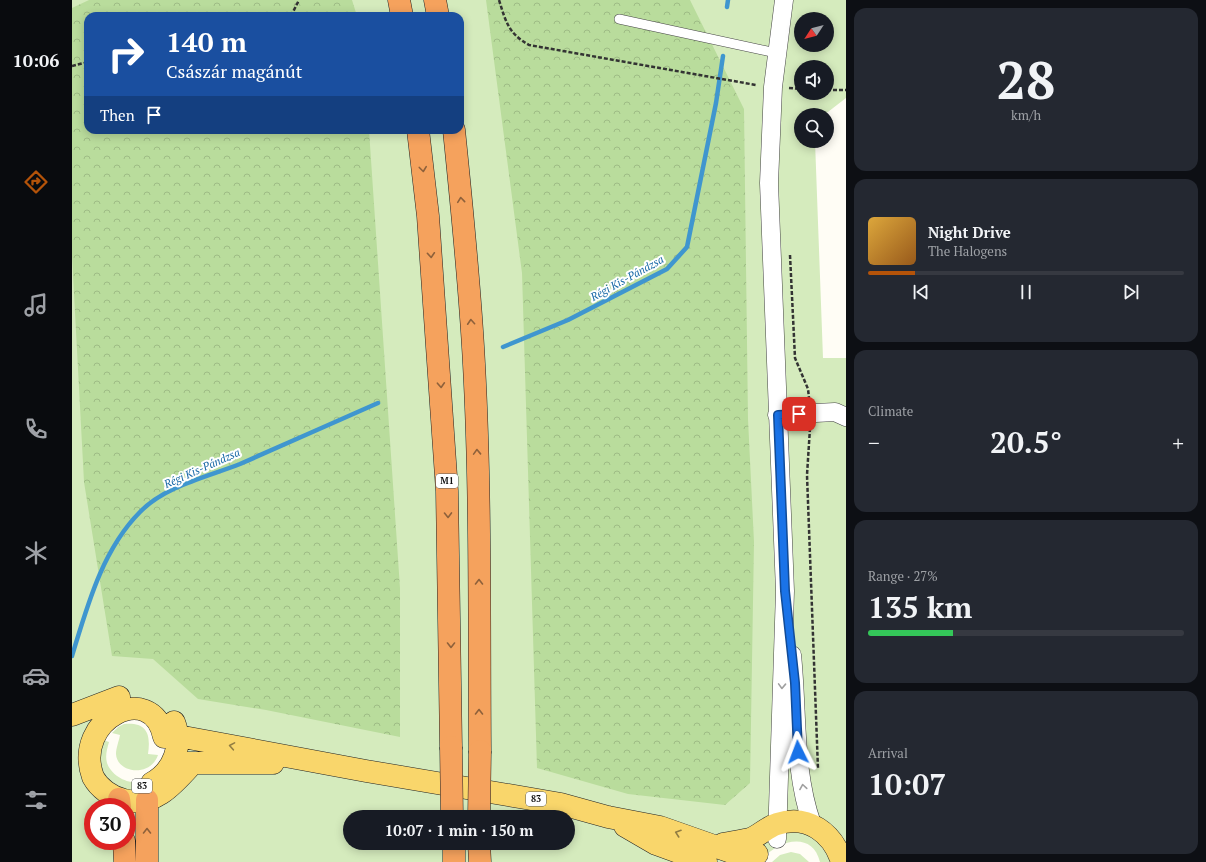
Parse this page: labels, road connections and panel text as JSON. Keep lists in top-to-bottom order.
{
  "streets": {
    "highway": ["M1"],
    "main road": ["83"]
  },
  "water": ["Régi Kis-Pándzsa"],
  "north": "bottom left",
  "page": {
    "tabs": "10:06",
    "tile": [
      ["28", "km/h"],
      "Climate",
      ["Range · 27%", "135 km"],
      ["Arrival", "10:07"]
    ],
    "turn": ["140 m", "Császár magánút"],
    "then": "Then",
    "song": ["Night Drive", "The Halogens"],
    "heat": ["−", "20.5°", "+"],
    "limit": "30",
    "trip": "10:07 · 1 min · 150 m"
  }
}
